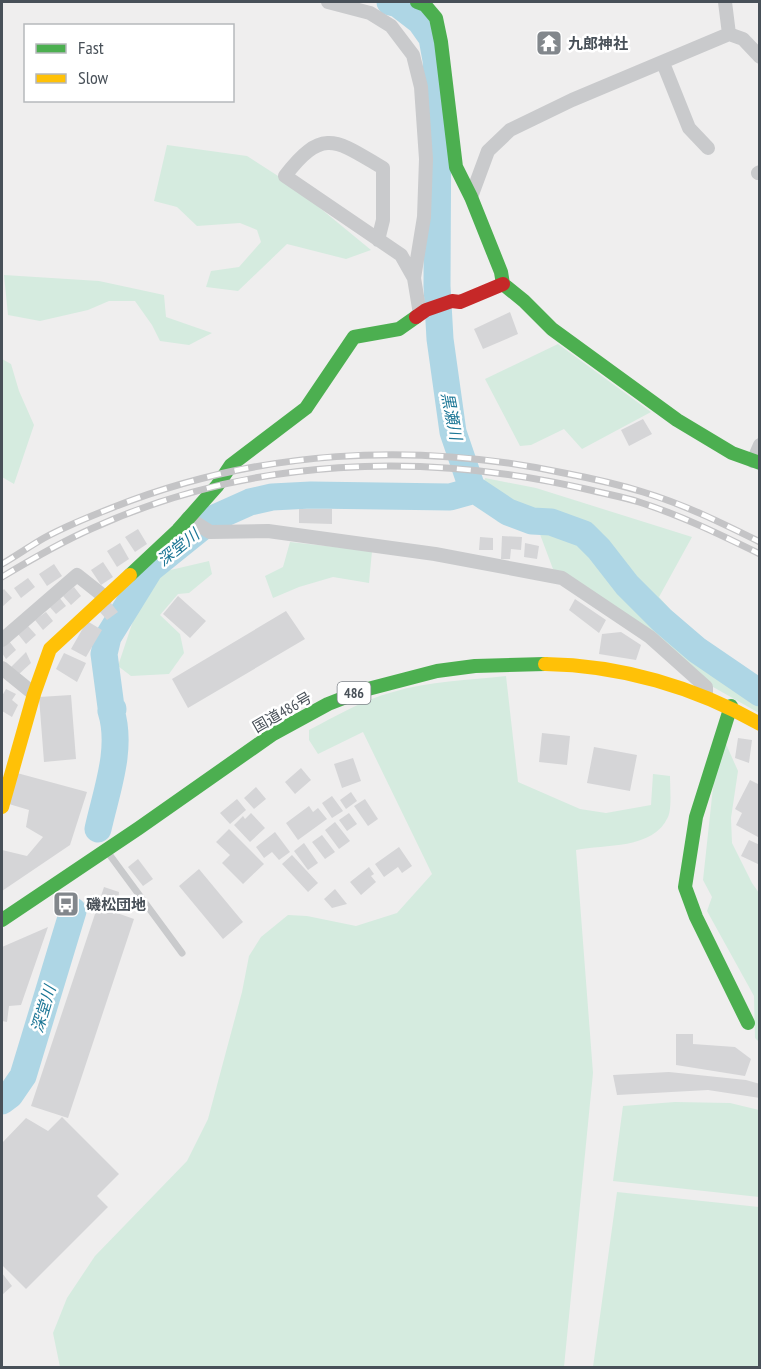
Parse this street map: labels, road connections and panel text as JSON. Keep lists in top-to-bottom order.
{
  "streets": {
    "main road": ["486", "国道486号"]
  },
  "water": ["黒瀬川", "深堂川"],
  "places": {
    "temple": ["九郎神社"],
    "bus stop": ["磯松団地"]
  },
  "legend": ["Fast", "Slow"]
}
